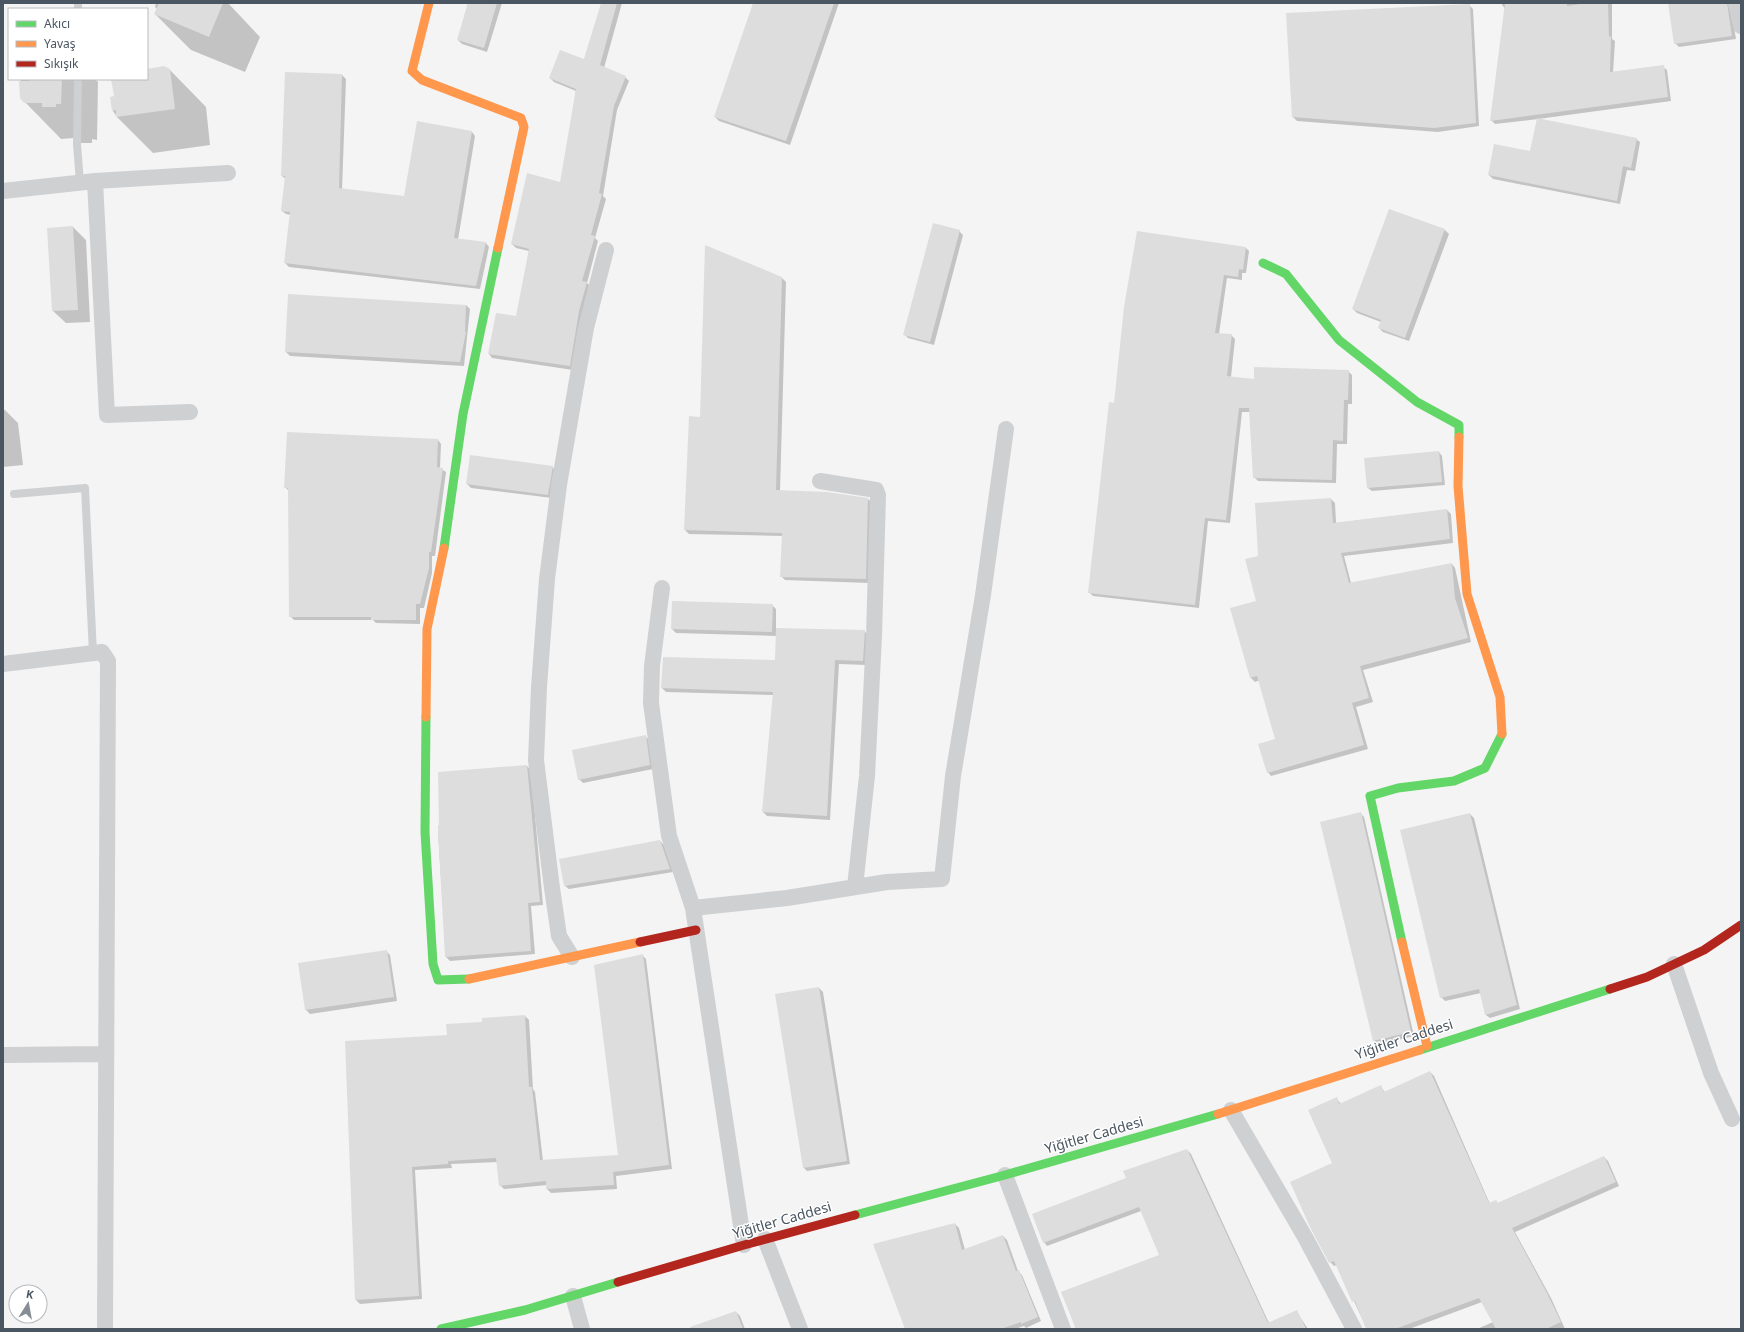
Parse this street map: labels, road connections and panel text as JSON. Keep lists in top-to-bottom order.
{
  "streets": {
    "street": ["Yiğitler Caddesi"]
  },
  "legend": ["Akıcı", "Yavaş", "Sıkışık"],
  "north": "top"
}
